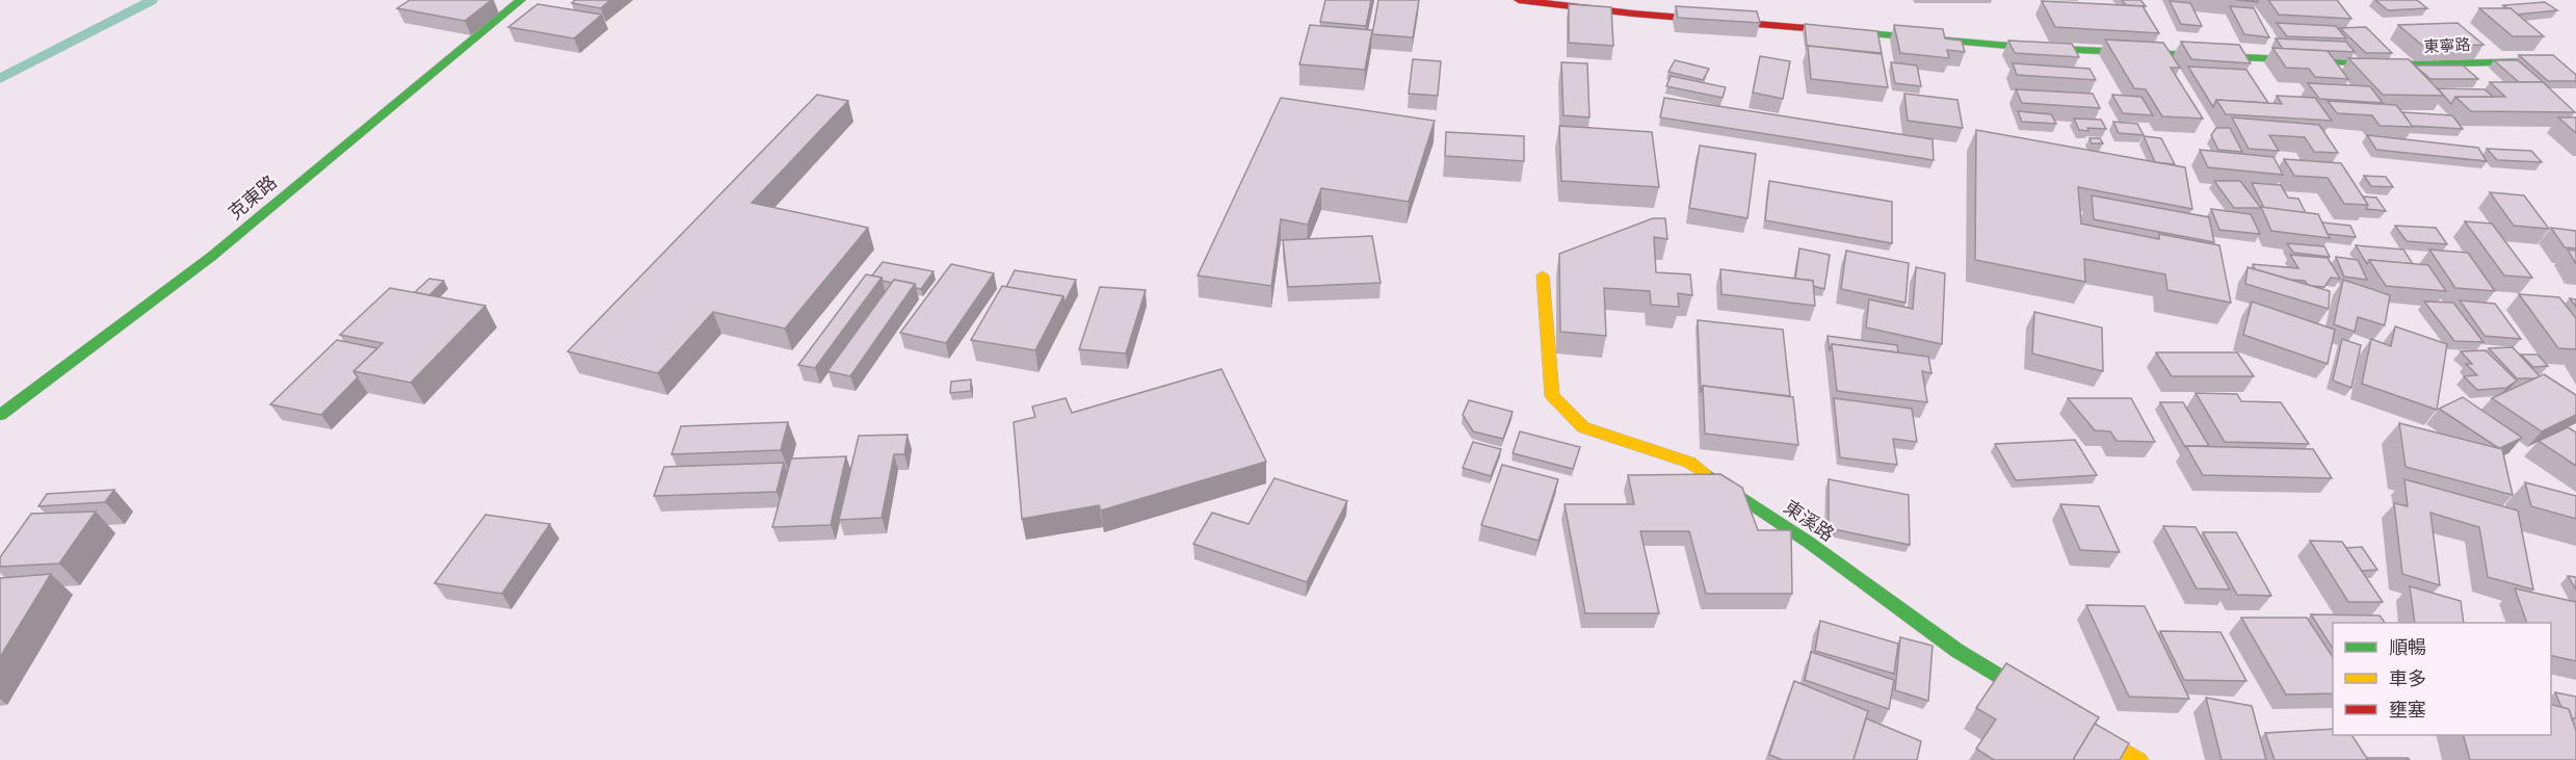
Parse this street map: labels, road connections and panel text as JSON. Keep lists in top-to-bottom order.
{
  "streets": {
    "street": ["東寧路", "克東路", "東溪路"]
  },
  "legend": ["順暢", "車多", "壅塞"]
}
